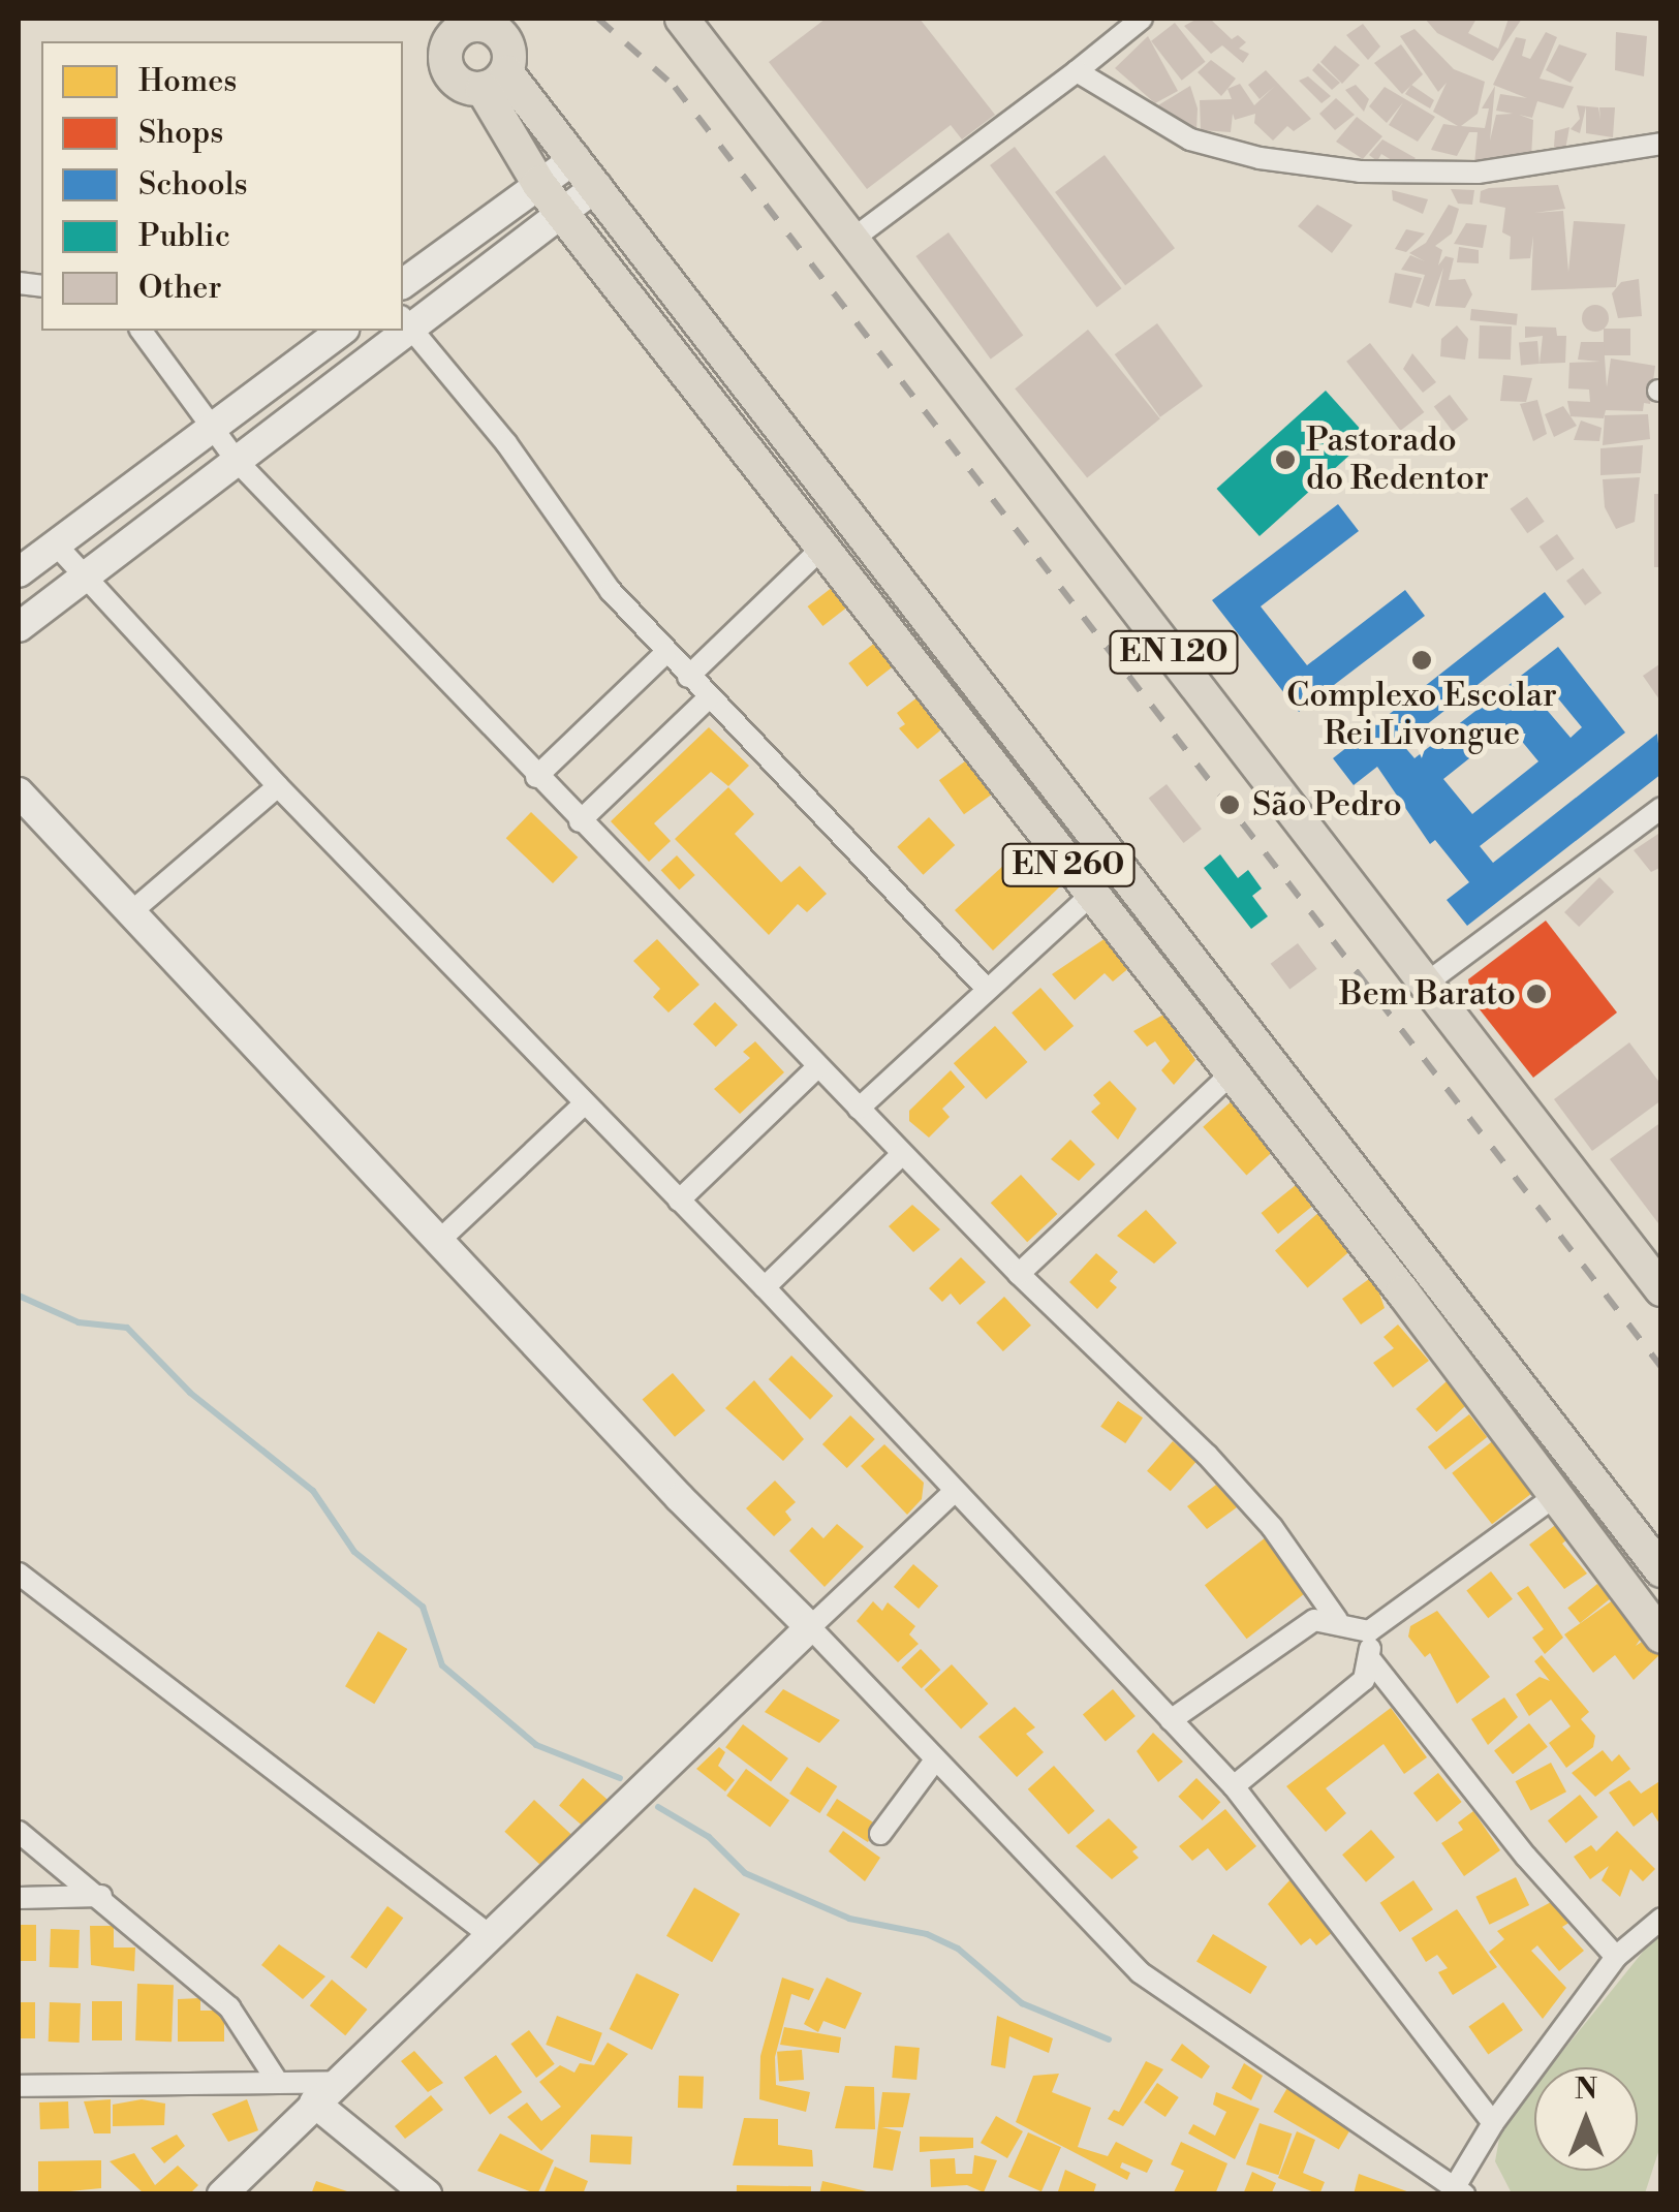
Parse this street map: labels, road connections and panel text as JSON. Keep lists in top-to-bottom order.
{
  "streets": {
    "main road": ["EN 120", "EN 260"]
  },
  "places": [
    "Pastorado do Redentor",
    "Complexo Escolar Rei Livongue",
    "São Pedro",
    "Bem Barato"
  ],
  "legend": [
    "Homes",
    "Shops",
    "Schools",
    "Public",
    "Other"
  ],
  "north": "top"
}
